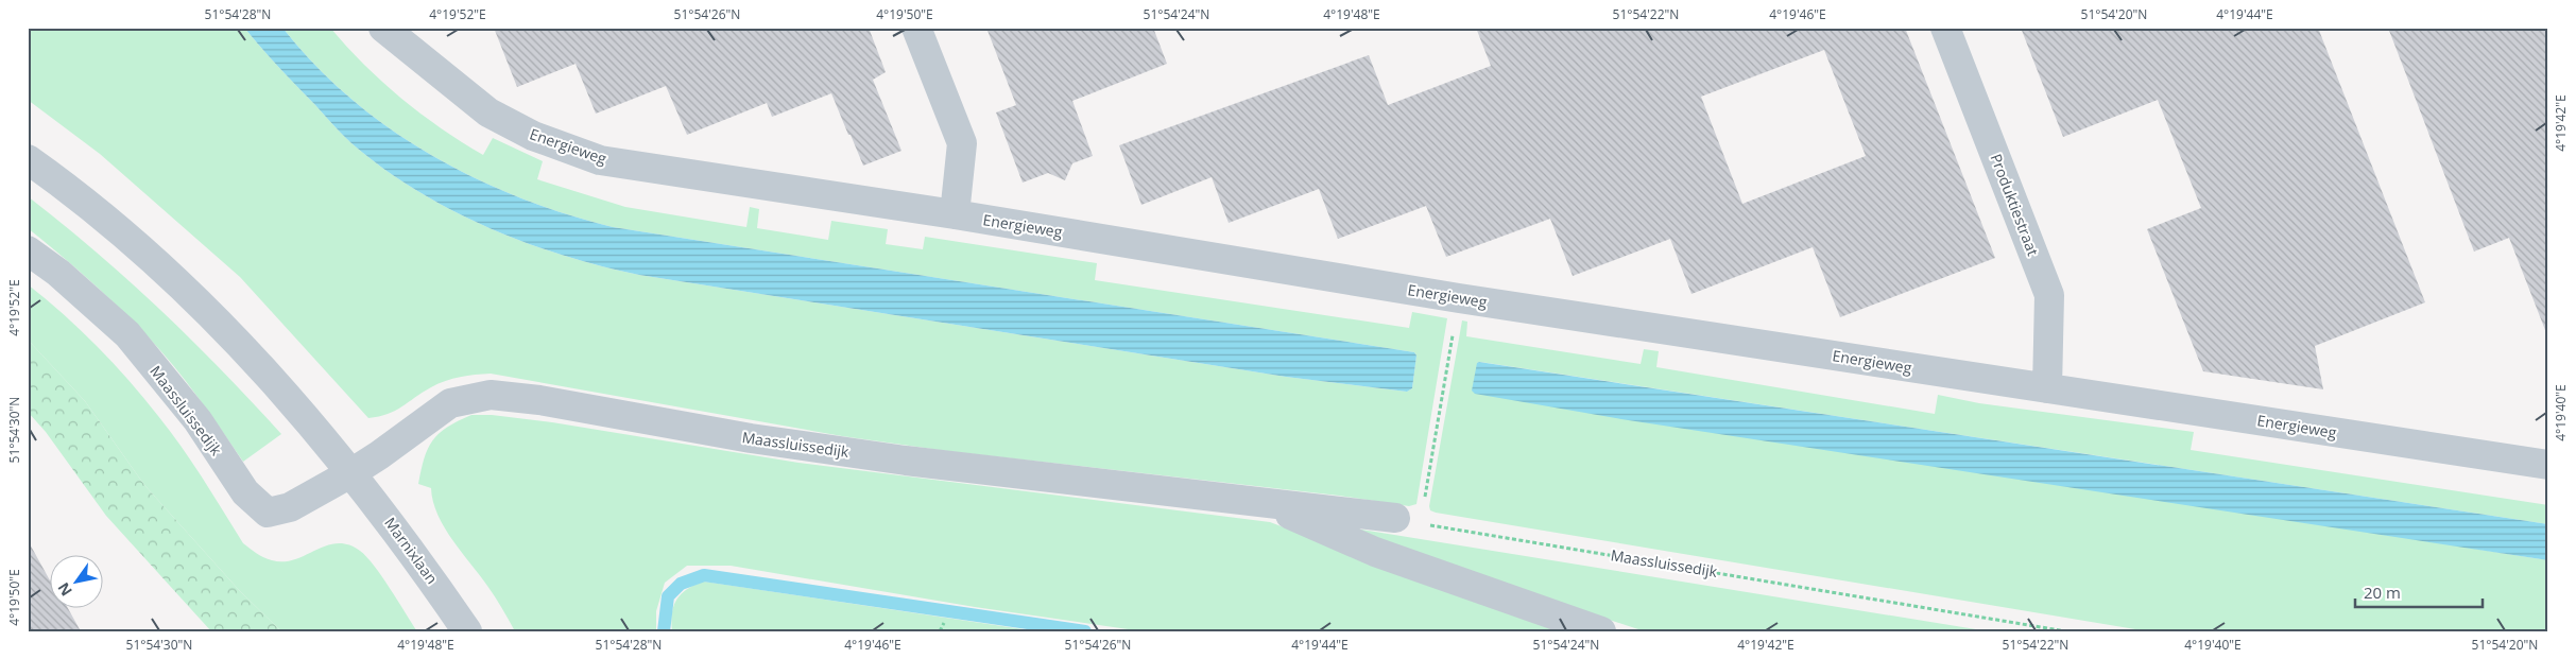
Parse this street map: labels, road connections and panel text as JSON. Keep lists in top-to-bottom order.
{
  "streets": {
    "street": [
      "Energieweg",
      "Produktiestraat",
      "Maassluissedijk",
      "Marnixlaan"
    ]
  },
  "crossings": [
    ["Energieweg", "Produktiestraat"],
    ["Maassluissedijk", "Marnixlaan"]
  ],
  "scale_bar": "20 m",
  "north": "bottom left",
  "coordinates": [
    "51°54'28\"N",
    "4°19'52\"E",
    "51°54'26\"N",
    "4°19'50\"E",
    "51°54'24\"N",
    "4°19'48\"E",
    "51°54'22\"N",
    "4°19'46\"E",
    "51°54'20\"N",
    "4°19'44\"E",
    "4°19'42\"E",
    "4°19'40\"E",
    "51°54'30\"N"
  ]
}
